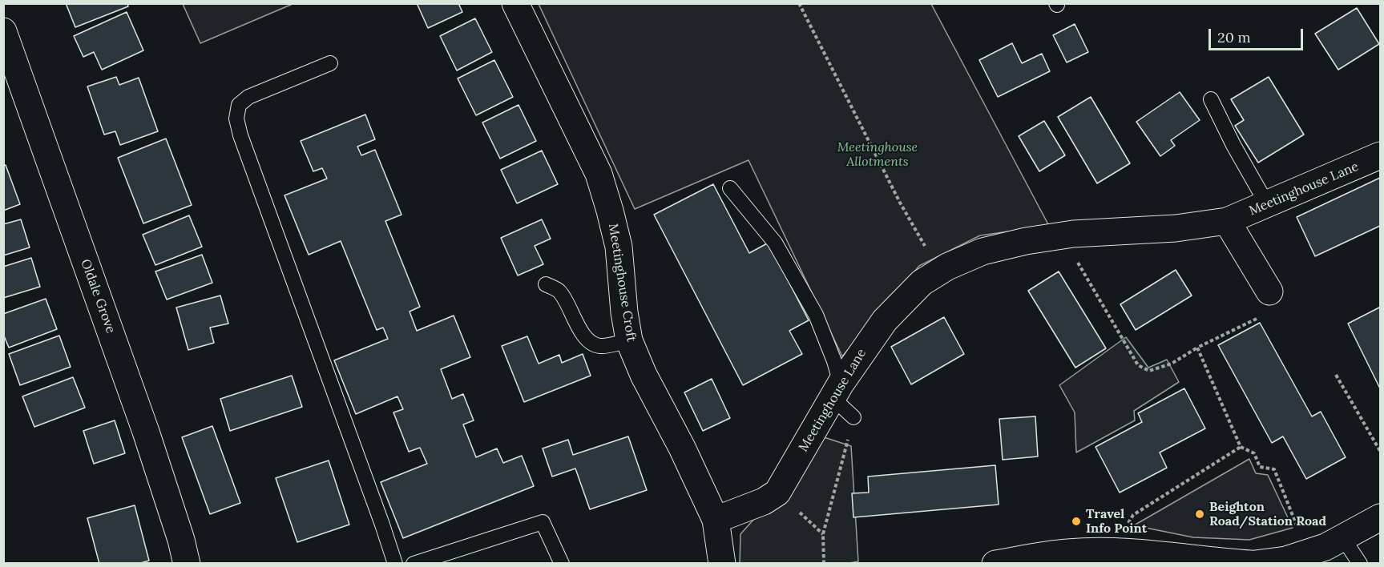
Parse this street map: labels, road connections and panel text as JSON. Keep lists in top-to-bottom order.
{
  "streets": {
    "street": ["Meetinghouse Lane", "Meetinghouse Croft", "Oldale Grove"]
  },
  "crossings": [
    ["Meetinghouse Lane", "Meetinghouse Croft"]
  ],
  "parks": ["Meetinghouse Allotments"],
  "places": ["Beighton Road/Station Road", "Travel Info Point"],
  "scale_bar": "20 m"
}
